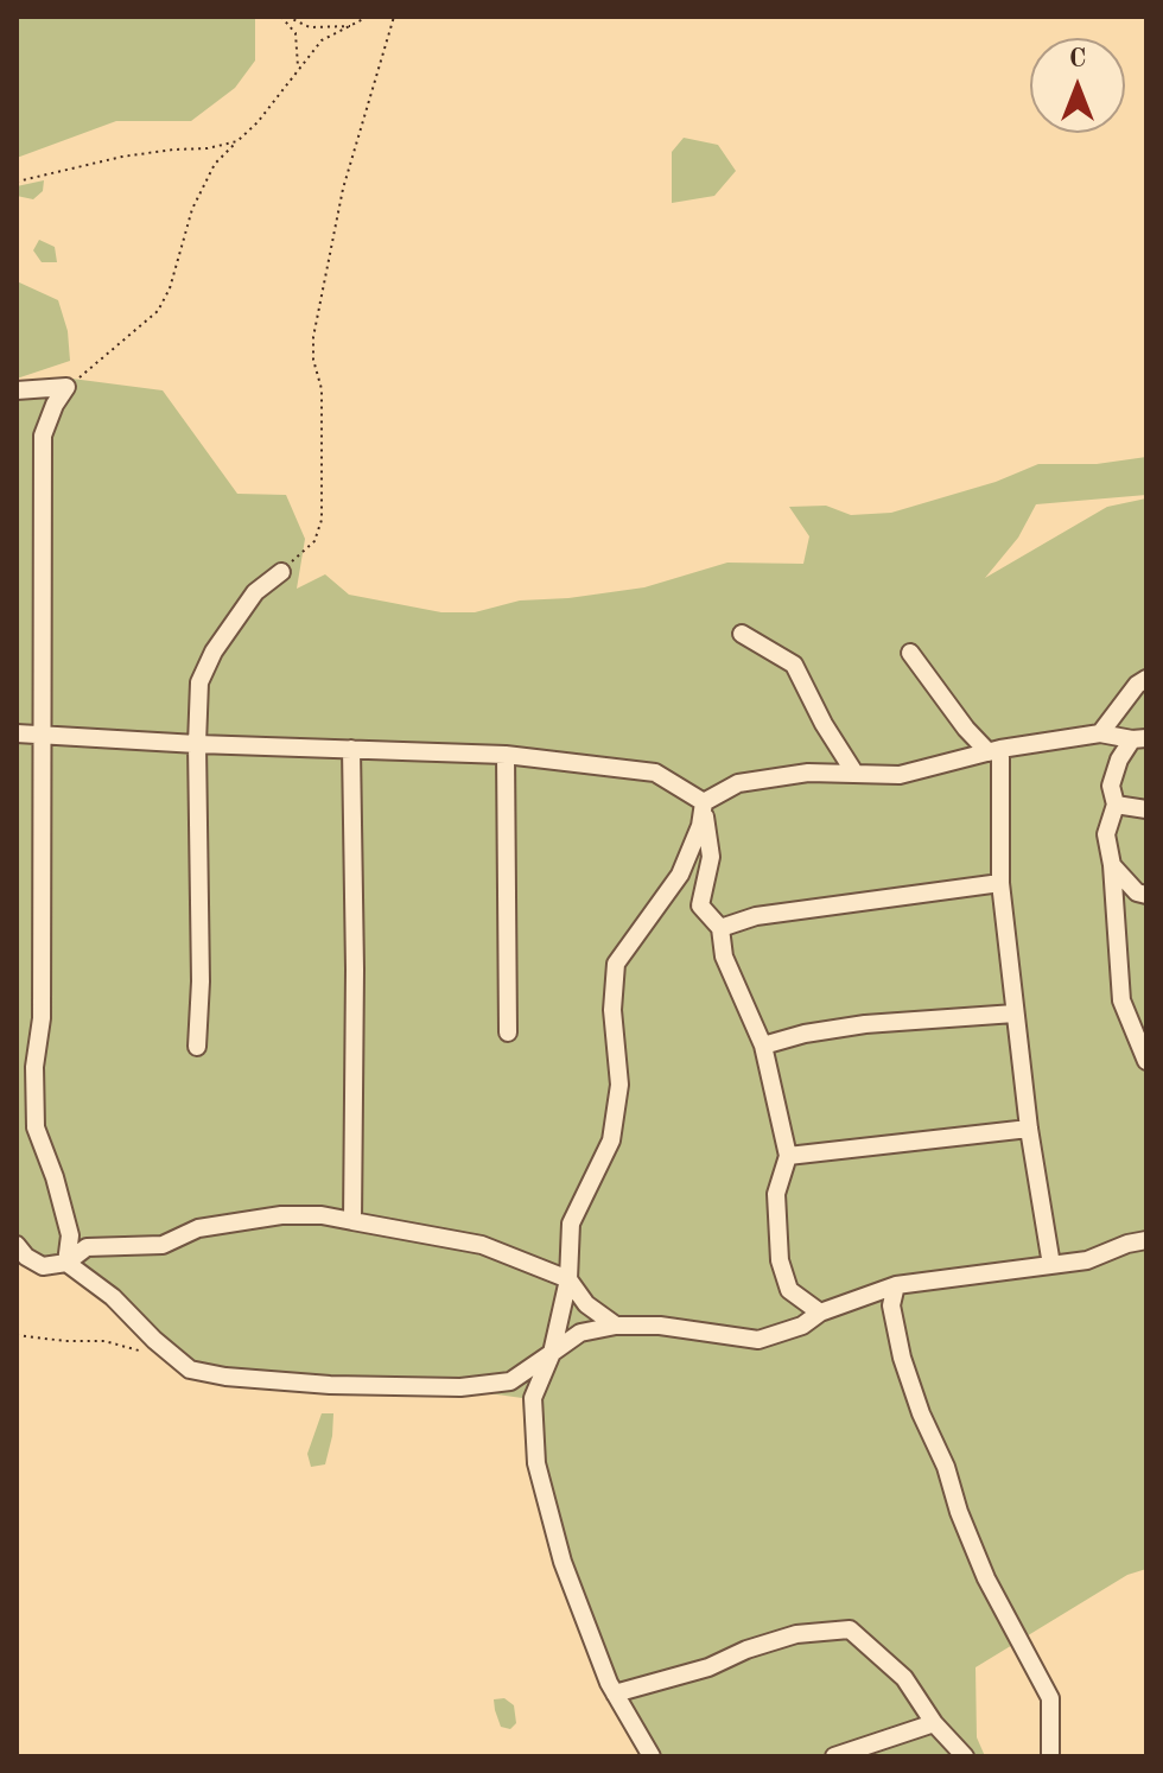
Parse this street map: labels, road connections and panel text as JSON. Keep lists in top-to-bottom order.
{
  "north": "top"
}
